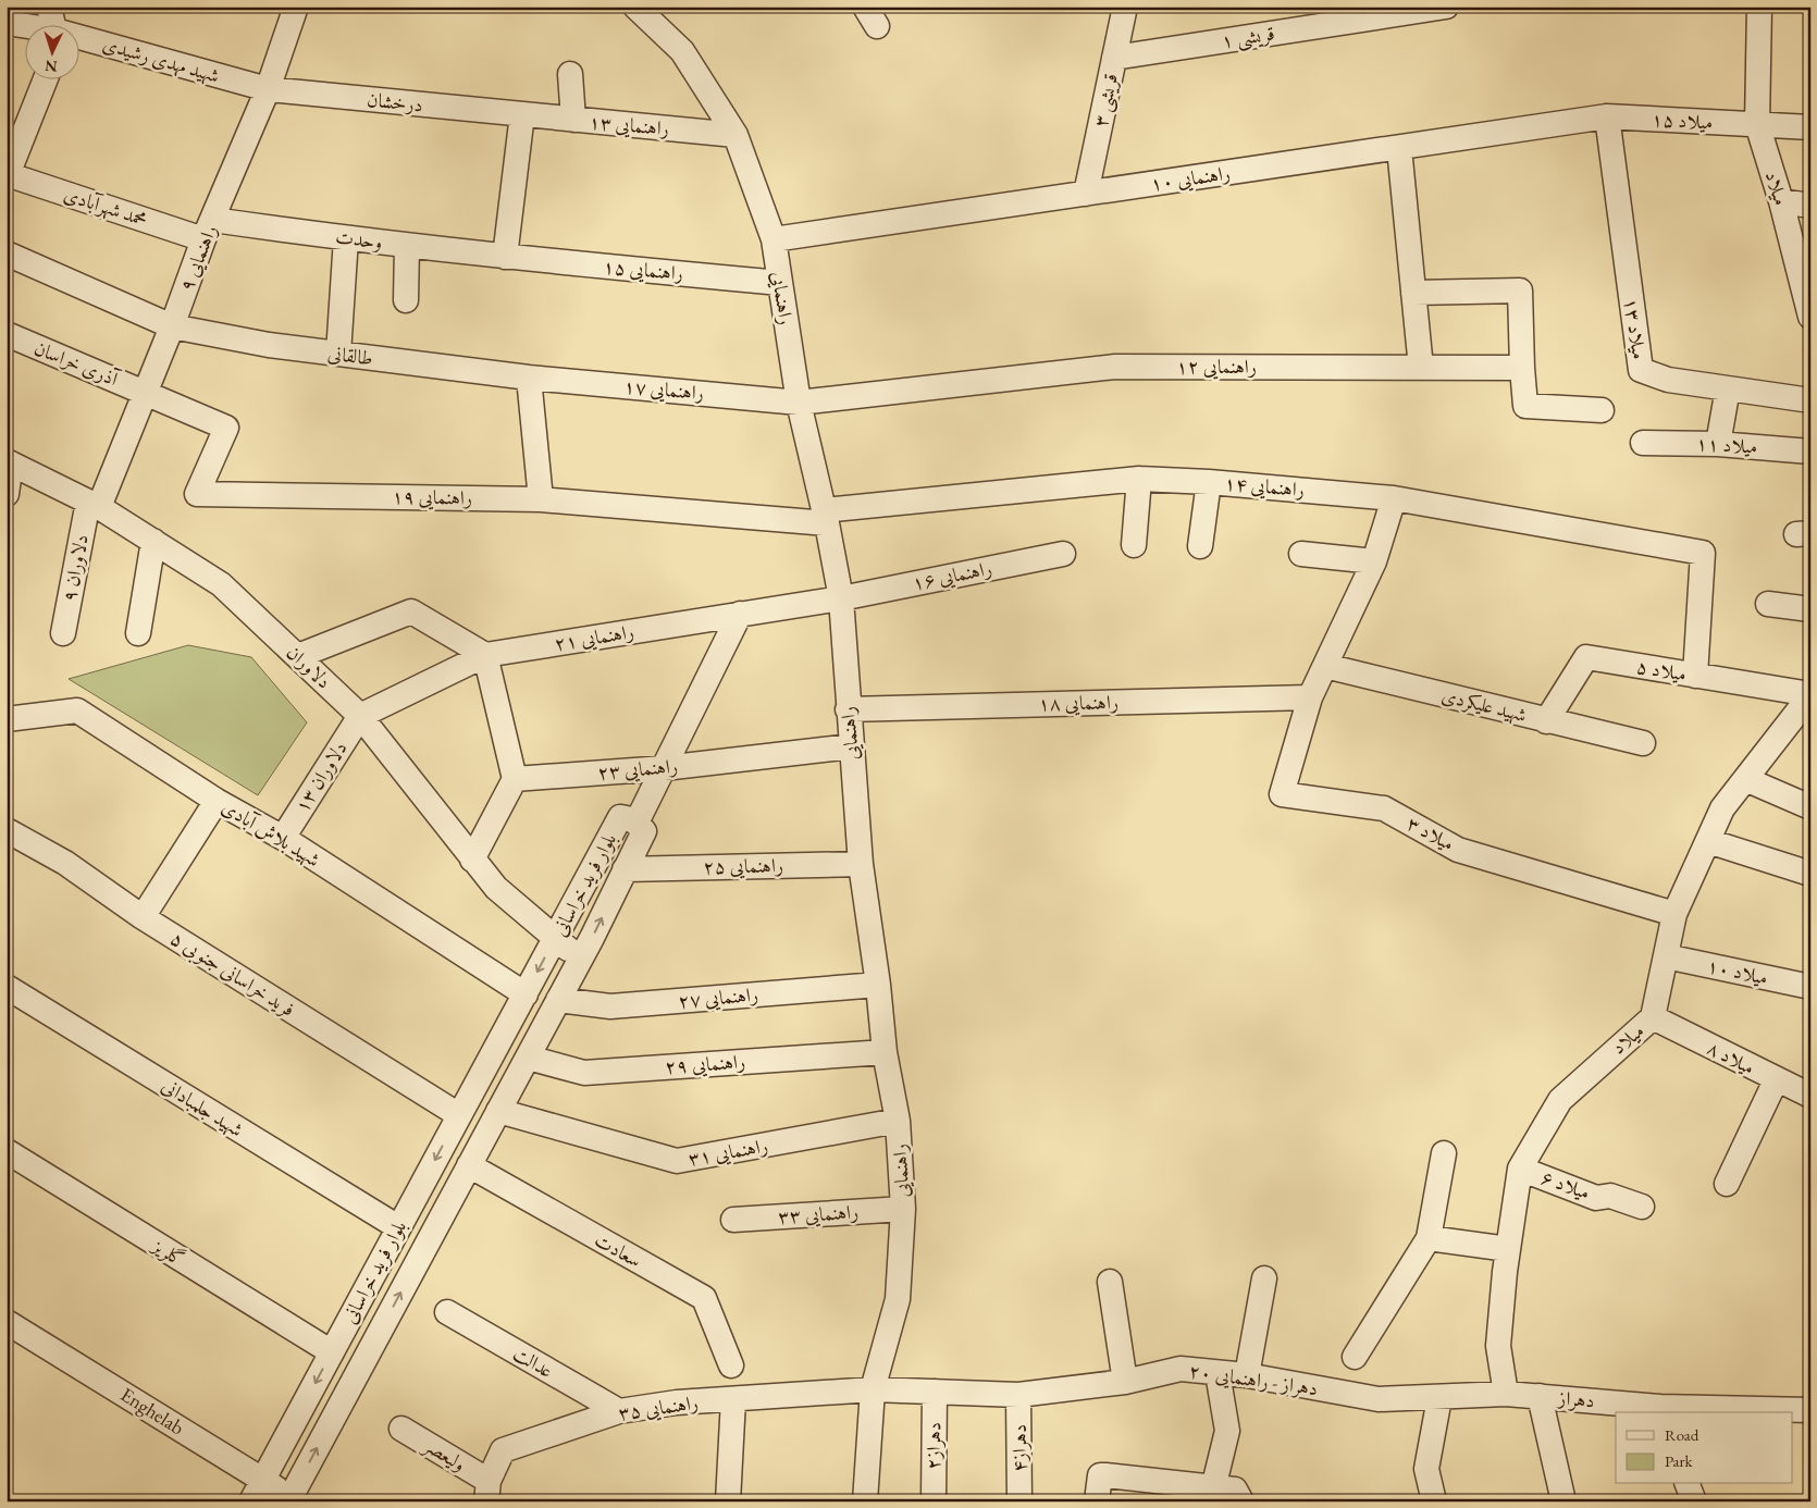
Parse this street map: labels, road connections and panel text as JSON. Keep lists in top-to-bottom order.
{
  "streets": {
    "street": [
      "قریشی ۱",
      "شهید مهدی رشیدی",
      "قریشی ۳",
      "درخشان",
      "میلاد ۱۵",
      "راهنمایی ۱۳",
      "راهنمایی ۱۰",
      "میلاد",
      "محمد شهرآبادی",
      "وحدت",
      "راهنمایی ۹",
      "راهنمایی ۱۵",
      "راهنمایی",
      "میلاد ۱۳",
      "طالقانی",
      "آذری خراسان",
      "راهنمایی ۱۲",
      "راهنمایی ۱۷",
      "میلاد ۱۱",
      "راهنمایی ۱۴",
      "راهنمایی ۱۹",
      "دلاوران ۹",
      "راهنمایی ۱۶",
      "راهنمایی ۲۱",
      "دلاوران",
      "میلاد ۵",
      "راهنمایی ۱۸",
      "شهید علیکردی",
      "راهنمایی ۲۳",
      "دلاوران ۱۳",
      "شهید بلاش آبادی",
      "میلاد ۳",
      "راهنمایی ۲۵",
      "بلوار فرید خراسانی",
      "میلاد ۱۰",
      "فرید خراسانی جنوبی ۵",
      "راهنمایی ۲۷",
      "میلاد ۸",
      "راهنمایی ۲۹",
      "شهید جلمبادانی",
      "راهنمایی ۳۱",
      "میلاد ۶",
      "راهنمایی ۳۳",
      "سعادت",
      "گلریز",
      "عدالت",
      "دهراز - راهنمایی ۲۰",
      "دهراز",
      "راهنمایی ۳۵",
      "Enghelab",
      "دهراز۲",
      "دهراز۴",
      "ولیعصر"
    ]
  },
  "crossings": [
    ["قریشی ۱", "قریشی ۳"],
    ["شهید مهدی رشیدی", "درخشان"],
    ["شهید مهدی رشیدی", "راهنمایی ۹"],
    ["قریشی ۳", "راهنمایی ۱۰"],
    ["درخشان", "راهنمایی ۱۳"],
    ["درخشان", "راهنمایی ۹"],
    ["میلاد ۱۵", "راهنمایی ۱۰"],
    ["میلاد ۱۵", "میلاد"],
    ["میلاد ۱۵", "میلاد ۱۳"],
    ["راهنمایی ۱۳", "راهنمایی"],
    ["راهنمایی ۱۰", "راهنمایی"],
    ["راهنمایی ۱۰", "میلاد ۱۳"],
    ["میلاد", "میلاد ۵"],
    ["میلاد", "میلاد ۳"],
    ["میلاد", "میلاد ۱۰"],
    ["میلاد", "میلاد ۸"],
    ["میلاد", "میلاد ۶"],
    ["میلاد", "دهراز - راهنمایی ۲۰"],
    ["میلاد", "دهراز"],
    ["محمد شهرآبادی", "وحدت"],
    ["محمد شهرآبادی", "راهنمایی ۹"],
    ["وحدت", "راهنمایی ۹"],
    ["وحدت", "راهنمایی ۱۵"],
    ["راهنمایی ۹", "طالقانی"],
    ["راهنمایی ۹", "آذری خراسان"],
    ["راهنمایی ۹", "راهنمایی ۱۹"],
    ["راهنمایی ۹", "دلاوران ۹"],
    ["راهنمایی ۹", "دلاوران"],
    ["راهنمایی ۱۵", "راهنمایی"],
    ["راهنمایی", "راهنمایی ۱۲"],
    ["راهنمایی", "راهنمایی ۱۷"],
    ["راهنمایی", "راهنمایی ۱۴"],
    ["راهنمایی", "راهنمایی ۱۹"],
    ["راهنمایی", "راهنمایی ۱۶"],
    ["راهنمایی", "راهنمایی ۲۱"],
    ["راهنمایی", "راهنمایی ۱۸"],
    ["راهنمایی", "راهنمایی ۲۳"],
    ["راهنمایی", "راهنمایی ۲۵"],
    ["راهنمایی", "راهنمایی ۲۷"],
    ["راهنمایی", "راهنمایی ۲۹"],
    ["راهنمایی", "راهنمایی ۳۱"],
    ["راهنمایی", "راهنمایی ۳۳"],
    ["راهنمایی", "دهراز - راهنمایی ۲۰"],
    ["راهنمایی", "راهنمایی ۳۵"],
    ["طالقانی", "راهنمایی ۱۷"],
    ["آذری خراسان", "راهنمایی ۱۹"],
    ["راهنمایی ۱۲", "راهنمایی ۱۷"],
    ["راهنمایی ۱۴", "راهنمایی ۱۹"],
    ["راهنمایی ۱۴", "میلاد ۵"],
    ["دلاوران ۹", "دلاوران"],
    ["راهنمایی ۱۶", "راهنمایی ۲۱"],
    ["راهنمایی ۲۱", "دلاوران"],
    ["راهنمایی ۲۱", "دلاوران ۱۳"],
    ["دلاوران", "دلاوران ۱۳"],
    ["دلاوران", "بلوار فرید خراسانی"],
    ["میلاد ۵", "شهید علیکردی"],
    ["راهنمایی ۱۸", "میلاد ۳"],
    ["دلاوران ۱۳", "شهید بلاش آبادی"],
    ["شهید بلاش آبادی", "بلوار فرید خراسانی"],
    ["راهنمایی ۲۵", "بلوار فرید خراسانی"],
    ["بلوار فرید خراسانی", "فرید خراسانی جنوبی ۵"],
    ["بلوار فرید خراسانی", "راهنمایی ۲۷"],
    ["بلوار فرید خراسانی", "راهنمایی ۲۹"],
    ["بلوار فرید خراسانی", "شهید جلمبادانی"],
    ["بلوار فرید خراسانی", "راهنمایی ۳۱"],
    ["بلوار فرید خراسانی", "سعادت"],
    ["بلوار فرید خراسانی", "گلریز"],
    ["بلوار فرید خراسانی", "Enghelab"],
    ["عدالت", "راهنمایی ۳۵"],
    ["دهراز - راهنمایی ۲۰", "دهراز"],
    ["دهراز - راهنمایی ۲۰", "راهنمایی ۳۵"],
    ["دهراز - راهنمایی ۲۰", "دهراز۲"],
    ["دهراز - راهنمایی ۲۰", "دهراز۴"],
    ["راهنمایی ۳۵", "ولیعصر"]
  ],
  "legend": ["Road", "Park"],
  "north": "bottom"
}
